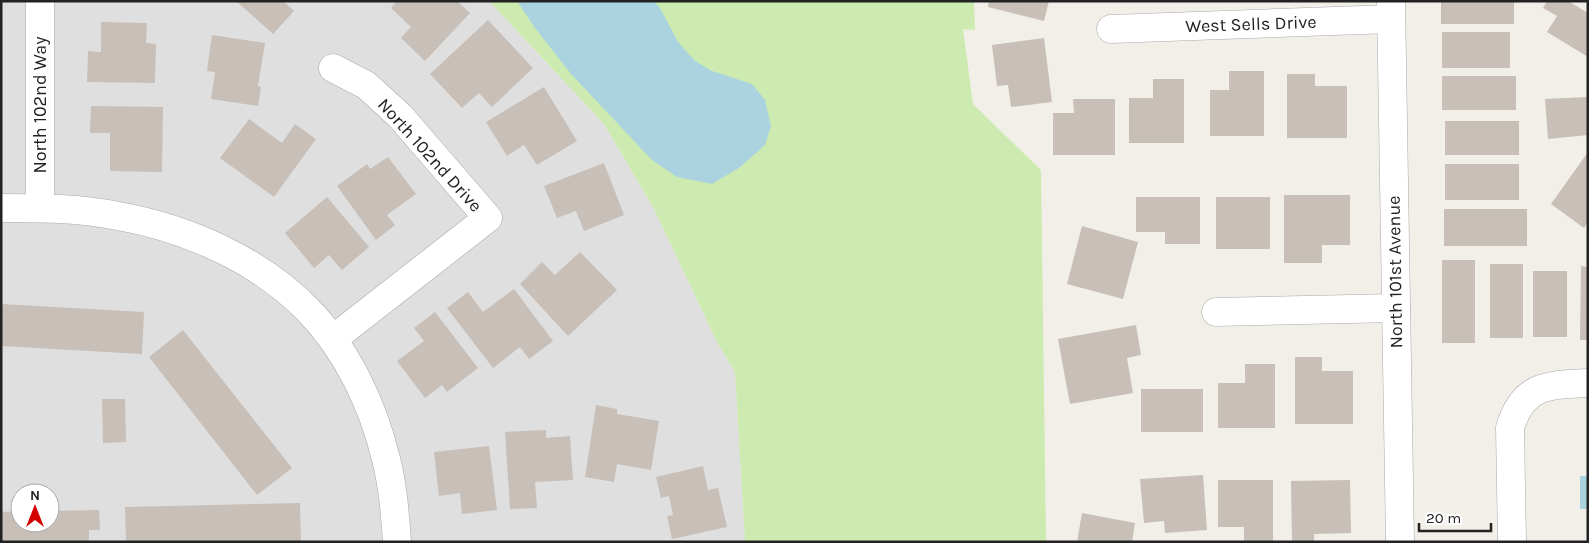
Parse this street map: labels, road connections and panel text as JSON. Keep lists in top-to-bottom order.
{
  "streets": {
    "street": [
      "West Sells Drive",
      "North 102nd Way",
      "North 102nd Drive",
      "North 101st Avenue"
    ]
  },
  "crossings": [
    ["West Sells Drive", "North 101st Avenue"]
  ],
  "scale_bar": "20 m",
  "north": "top"
}
